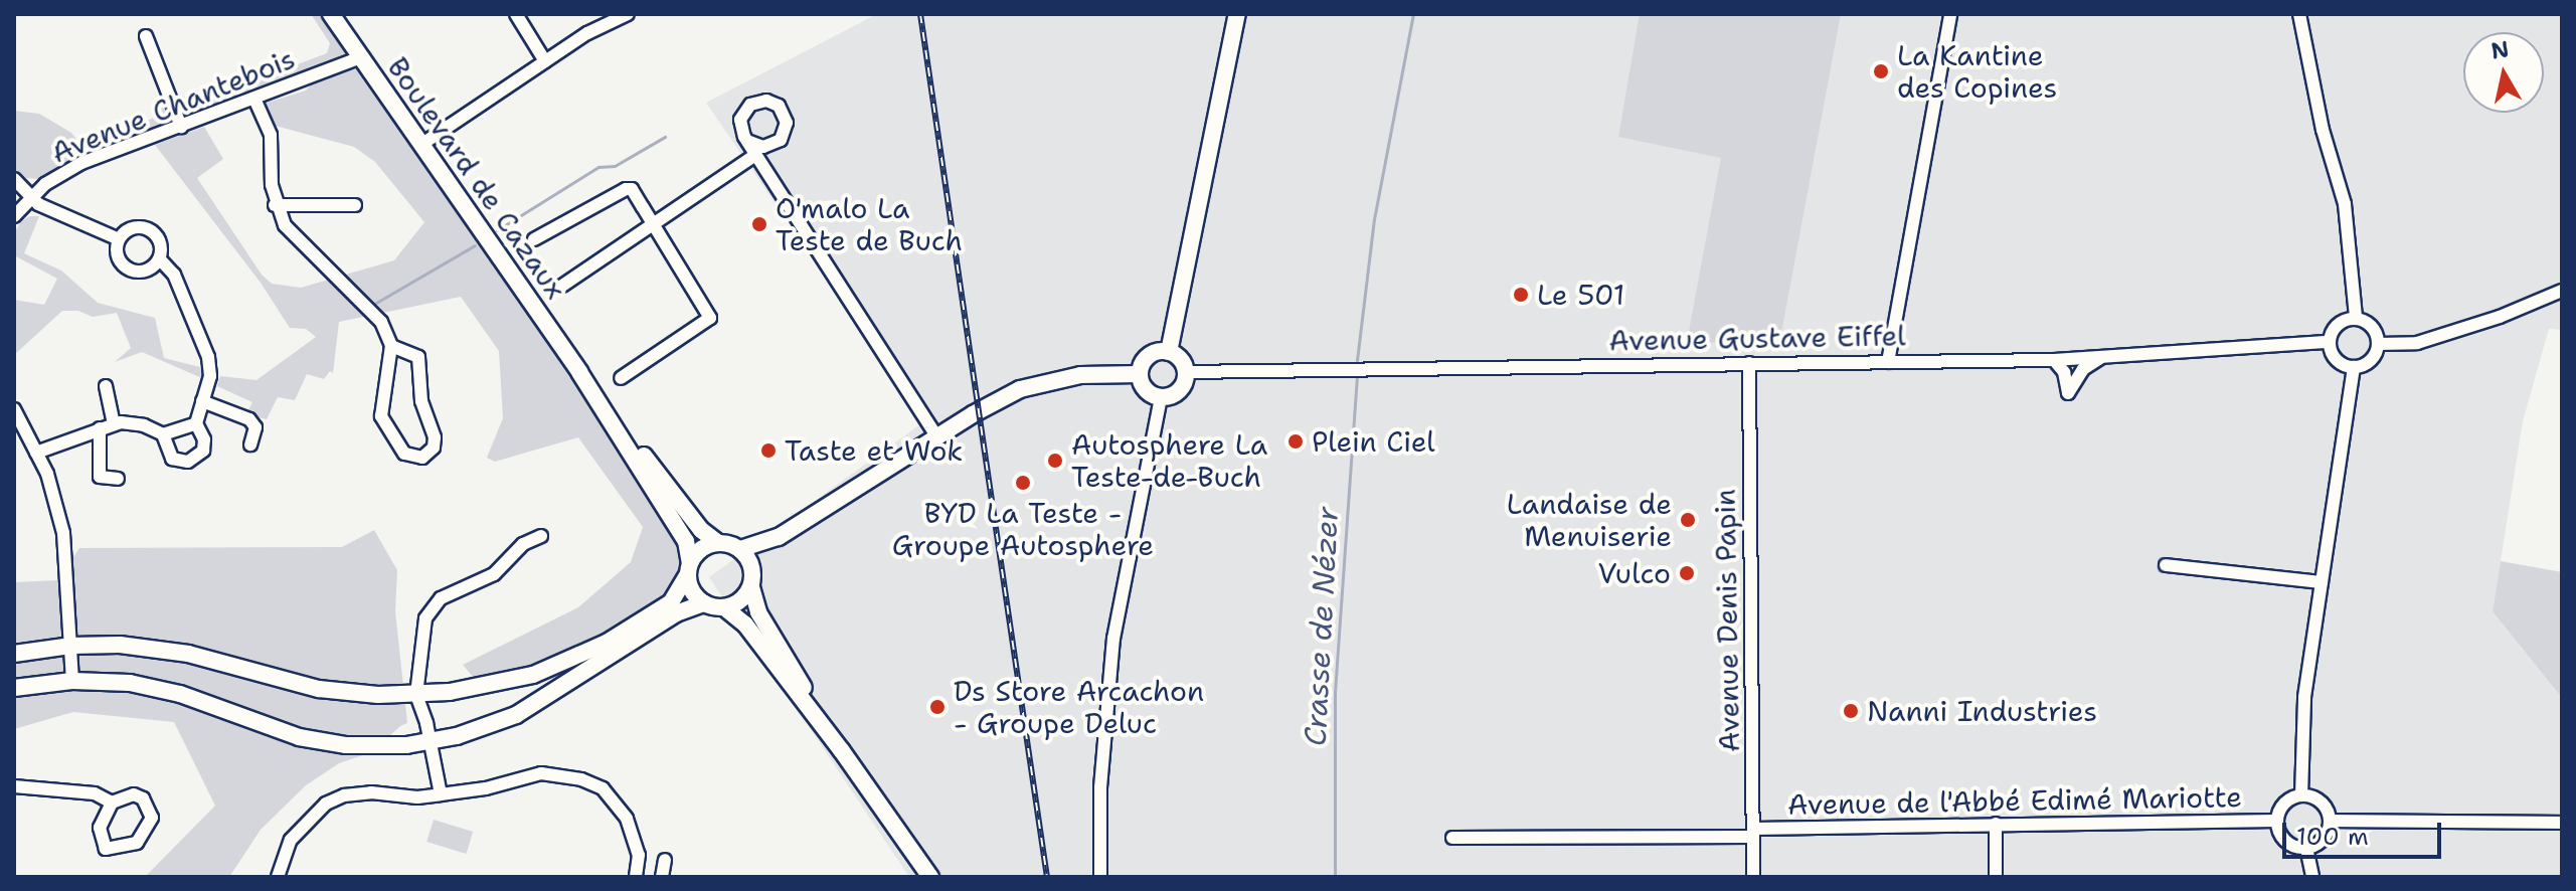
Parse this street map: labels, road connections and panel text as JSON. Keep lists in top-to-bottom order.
{
  "streets": {
    "main road": ["Boulevard de Cazaux"],
    "street": [
      "Avenue Chantebois",
      "Avenue Gustave Eiffel",
      "Avenue Denis Papin",
      "Avenue de l'Abbé Edimé Mariotte"
    ]
  },
  "crossings": [
    ["Avenue Chantebois", "Boulevard de Cazaux"],
    ["Avenue Gustave Eiffel", "Avenue Denis Papin"],
    ["Avenue Denis Papin", "Avenue de l'Abbé Edimé Mariotte"]
  ],
  "water": ["Crasse de Nézer"],
  "places": [
    "La Kantine des Copines",
    "O'malo La Teste de Buch",
    "Le 501",
    "Plein Ciel",
    "Taste et Wok",
    "Autosphere La Teste-de-Buch",
    "BYD La Teste - Groupe Autosphere",
    "Landaise de Menuiserie",
    "Vulco",
    "Ds Store Arcachon - Groupe Deluc",
    "Nanni Industries"
  ],
  "scale_bar": "100 m",
  "north": "top"
}
